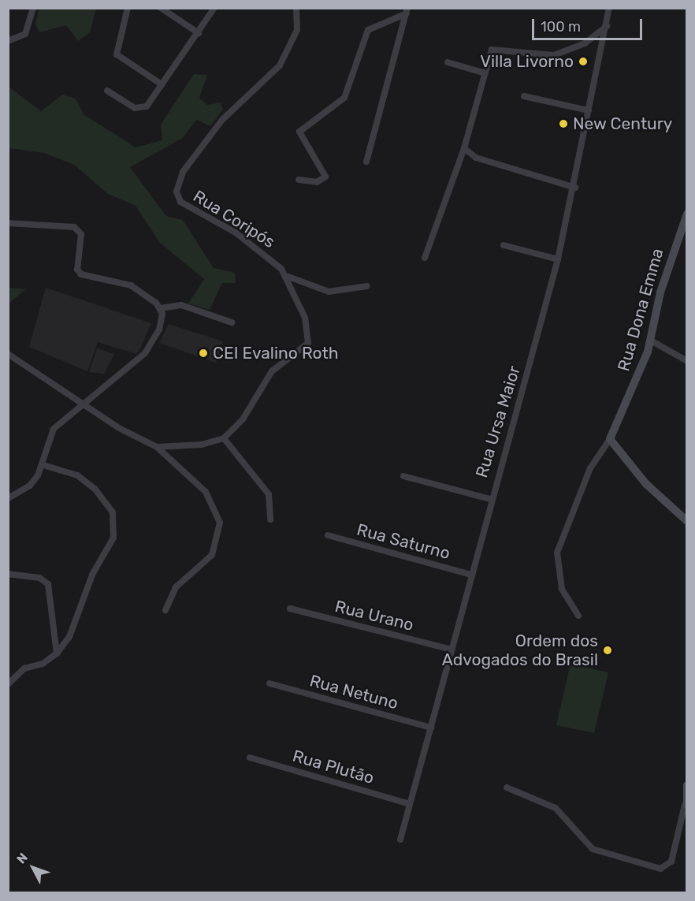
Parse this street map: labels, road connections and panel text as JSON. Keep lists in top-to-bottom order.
{
  "streets": {
    "street": [
      "Rua Coripós",
      "Rua Dona Emma",
      "Rua Ursa Maior",
      "Rua Saturno",
      "Rua Urano",
      "Rua Netuno",
      "Rua Plutão"
    ]
  },
  "crossings": [
    ["Rua Ursa Maior", "Rua Saturno"],
    ["Rua Ursa Maior", "Rua Urano"],
    ["Rua Ursa Maior", "Rua Netuno"],
    ["Rua Ursa Maior", "Rua Plutão"]
  ],
  "places": [
    "Villa Livorno",
    "New Century",
    "CEI Evalino Roth",
    "Ordem dos Advogados do Brasil"
  ],
  "scale_bar": "100 m",
  "north": "top left"
}
